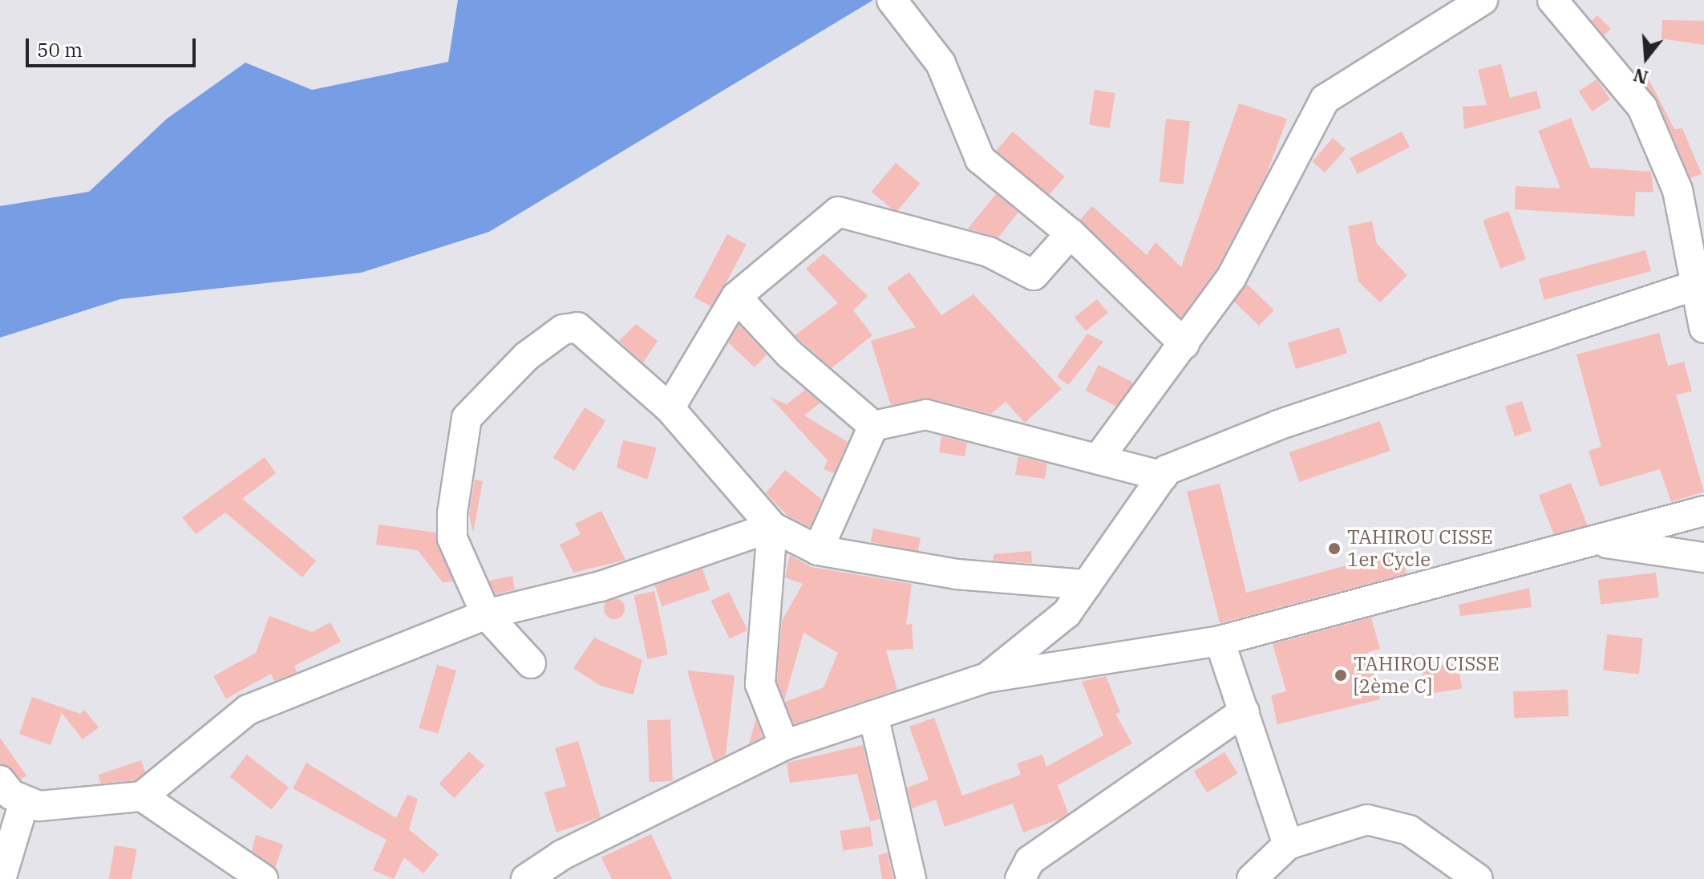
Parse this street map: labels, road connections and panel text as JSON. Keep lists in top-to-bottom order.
{
  "places": ["TAHIROU CISSE 1er Cycle", "TAHIROU CISSE [2ème C]"],
  "scale_bar": "50 m",
  "north": "bottom"
}
